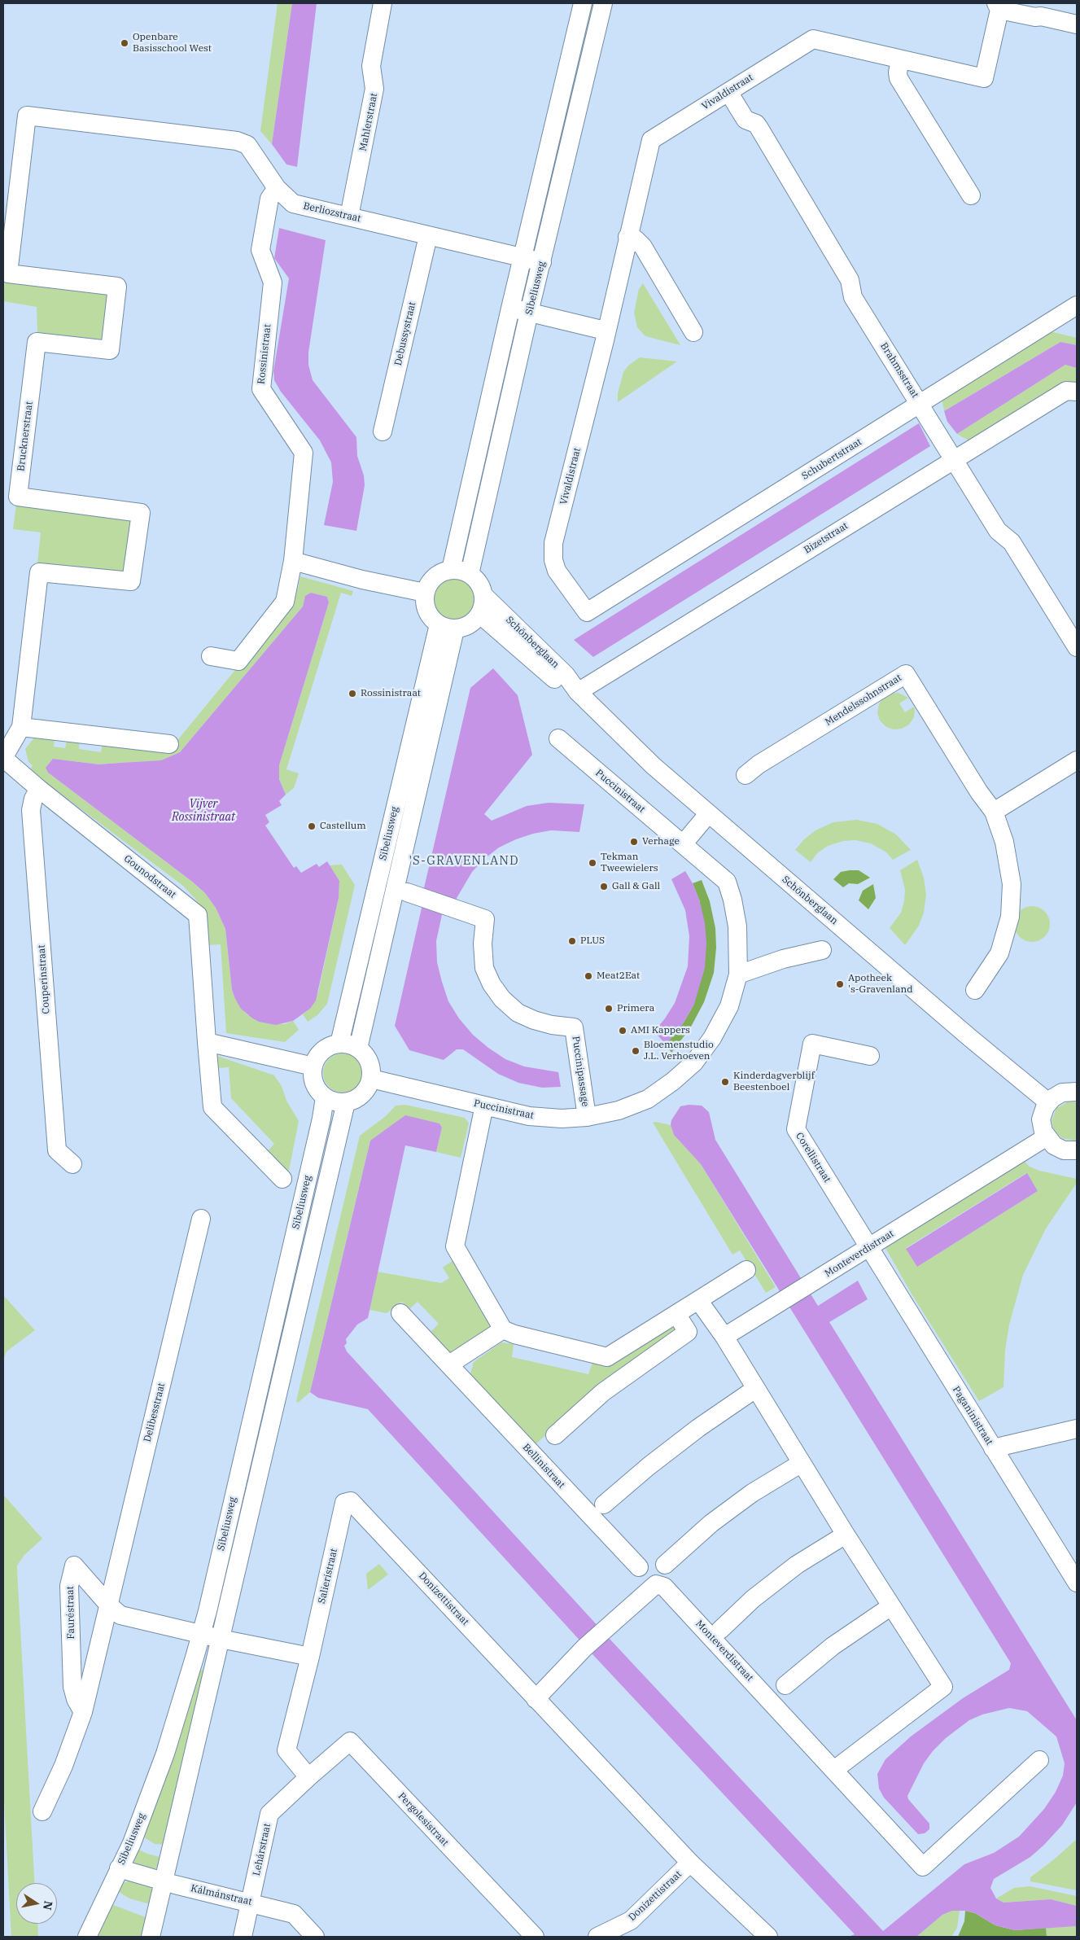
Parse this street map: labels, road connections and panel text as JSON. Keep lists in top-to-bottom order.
{
  "streets": {
    "street": [
      "Vivaldistraat",
      "Mahlerstraat",
      "Berliozstraat",
      "Sibeliusweg",
      "Debussystraat",
      "Rossinistraat",
      "Brahmsstraat",
      "Brucknerstraat",
      "Schubertstraat",
      "Bizetstraat",
      "Schönberglaan",
      "Mendelssohnstraat",
      "Puccinistraat",
      "Gounodstraat",
      "Couperinstraat",
      "Puccinipassage",
      "Corellistraat",
      "Monteverdistraat",
      "Delibesstraat",
      "Paganinistraat",
      "Bellinistraat",
      "Salieristraat",
      "Donizettistraat",
      "Fauréstraat",
      "Pergolesistraat",
      "Lehárstraat",
      "Kálmánstraat"
    ]
  },
  "crossings": [
    ["Vivaldistraat", "Brahmsstraat"],
    ["Vivaldistraat", "Schubertstraat"],
    ["Mahlerstraat", "Berliozstraat"],
    ["Berliozstraat", "Sibeliusweg"],
    ["Berliozstraat", "Debussystraat"],
    ["Berliozstraat", "Rossinistraat"],
    ["Berliozstraat", "Brucknerstraat"],
    ["Sibeliusweg", "Schönberglaan"],
    ["Sibeliusweg", "Puccinistraat"],
    ["Sibeliusweg", "Fauréstraat"],
    ["Sibeliusweg", "Kálmánstraat"],
    ["Brahmsstraat", "Schubertstraat"],
    ["Brahmsstraat", "Bizetstraat"],
    ["Brucknerstraat", "Gounodstraat"],
    ["Bizetstraat", "Schönberglaan"],
    ["Puccinistraat", "Puccinipassage"],
    ["Gounodstraat", "Couperinstraat"],
    ["Corellistraat", "Monteverdistraat"],
    ["Corellistraat", "Paganinistraat"],
    ["Monteverdistraat", "Paganinistraat"],
    ["Monteverdistraat", "Donizettistraat"],
    ["Delibesstraat", "Fauréstraat"],
    ["Salieristraat", "Donizettistraat"],
    ["Salieristraat", "Pergolesistraat"],
    ["Salieristraat", "Lehárstraat"],
    ["Pergolesistraat", "Lehárstraat"],
    ["Lehárstraat", "Kálmánstraat"]
  ],
  "districts": ["'S-GRAVENLAND"],
  "water": ["Vijver Rossinistraat"],
  "places": [
    "Openbare Basisschool West",
    "Rossinistraat",
    "Castellum",
    "Verhage",
    "Tekman Tweewielers",
    "Gall & Gall",
    "PLUS",
    "Meat2Eat",
    "Apotheek 's-Gravenland",
    "Primera",
    "AMI Kappers",
    "Bloemenstudio J.L. Verhoeven",
    "Kinderdagverblijf Beestenboel"
  ],
  "north": "right"
}
